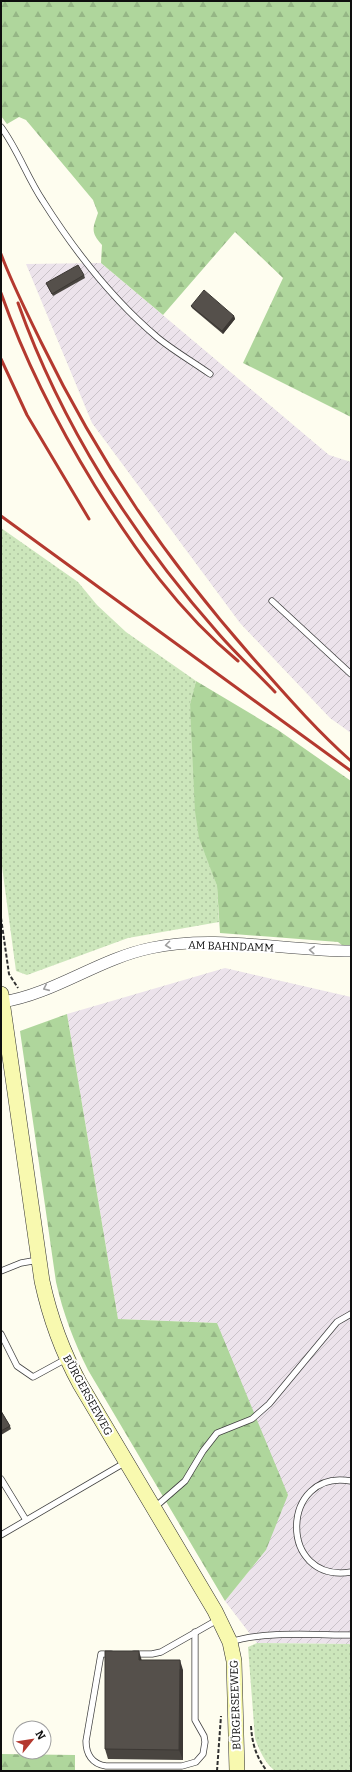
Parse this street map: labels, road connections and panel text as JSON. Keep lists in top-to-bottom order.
{
  "streets": {
    "street": ["AM BAHNDAMM", "BÜRGERSEEWEG"]
  },
  "crossings": [
    ["AM BAHNDAMM", "BÜRGERSEEWEG"]
  ],
  "one_way": ["AM BAHNDAMM"],
  "north": "top right"
}
